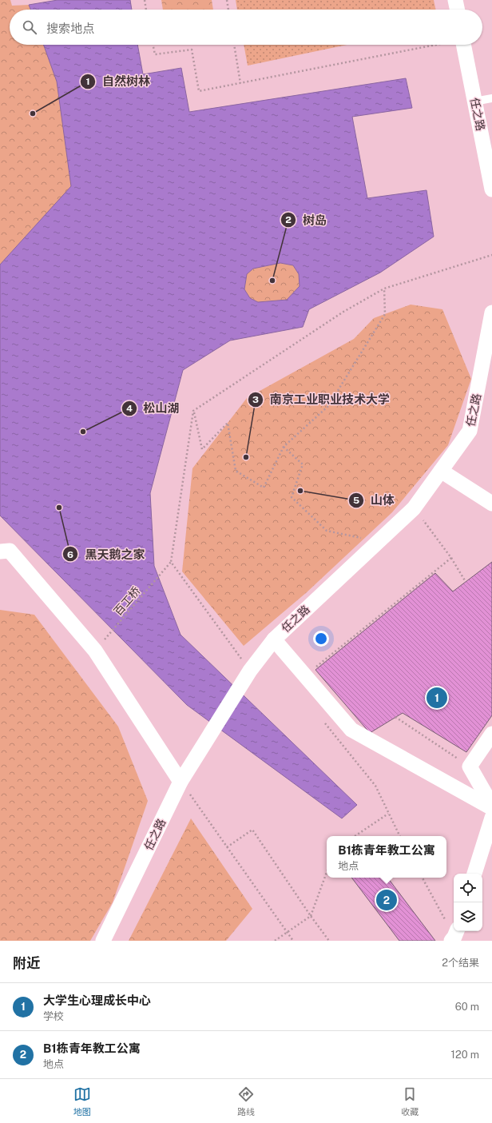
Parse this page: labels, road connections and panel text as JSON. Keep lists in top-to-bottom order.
{
  "streets": {
    "street": ["任之路"],
    "path": ["百工桥"]
  },
  "places": [
    "自然树林",
    "树岛",
    "松山湖",
    "南京工业职业技术大学",
    "山体",
    "黑天鹅之家"
  ],
  "page": {
    "search": "搜索地点",
    "pins": ["1", "2"],
    "popup": ["B1栋青年教工公寓", "地点"],
    "heading": ["附近", "2个结果"],
    "list": [
      {
        "mark": "1",
        "name": "大学生心理成长中心",
        "note": "学校",
        "value": "60 m"
      },
      {
        "mark": "2",
        "name": "B1栋青年教工公寓",
        "note": "地点",
        "value": "120 m"
      }
    ],
    "nav": ["地图", "路线", "收藏"]
  }
}
